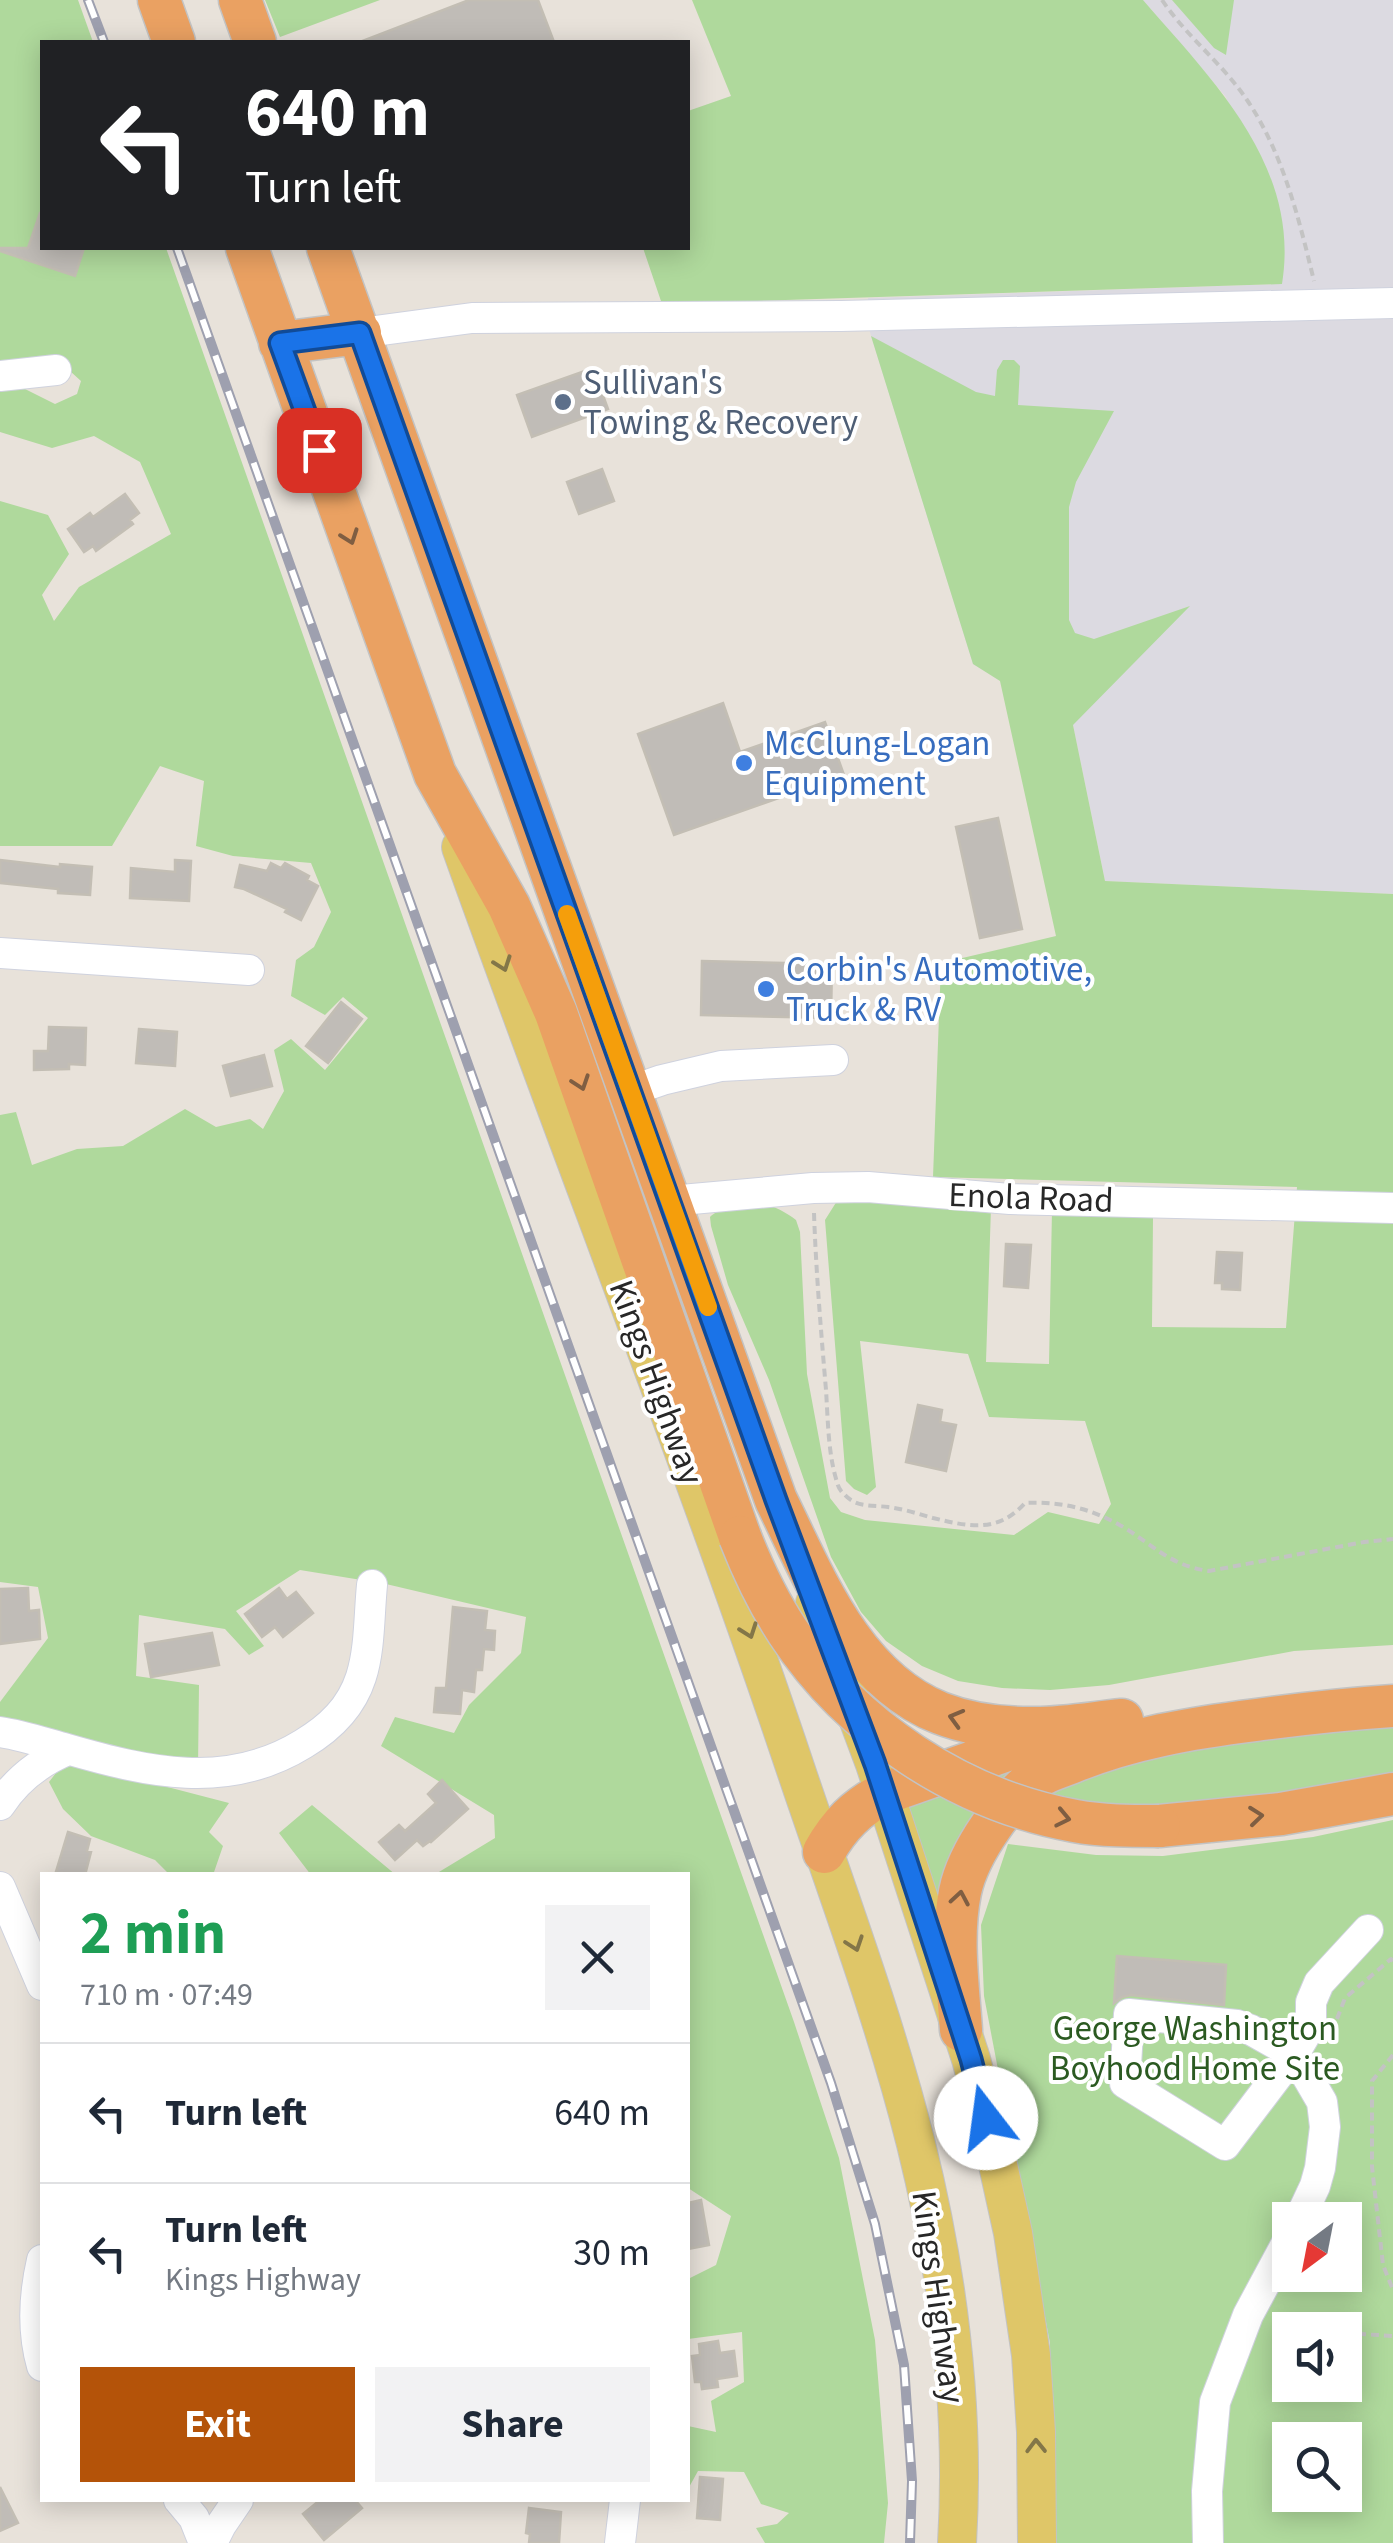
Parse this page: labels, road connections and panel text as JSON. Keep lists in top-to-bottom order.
{
  "streets": {
    "highway": ["Kings Highway"],
    "street": ["Enola Road"]
  },
  "crossings": [
    ["Enola Road", "Kings Highway"]
  ],
  "parks": ["George Washington Boyhood Home Site"],
  "places": ["Sullivan's Towing & Recovery", "McClung-Logan Equipment", "Corbin's Automotive, Truck & RV"],
  "north": "bottom left",
  "page": {
    "turn": ["640 m", "Turn left"],
    "heading": ["2 min", "710 m · 07:49"],
    "list": [
      {
        "name": "Turn left",
        "value": "640 m"
      },
      {
        "name": "Turn left",
        "note": "Kings Highway",
        "value": "30 m"
      }
    ],
    "buttons": ["Exit", "Share"]
  }
}
